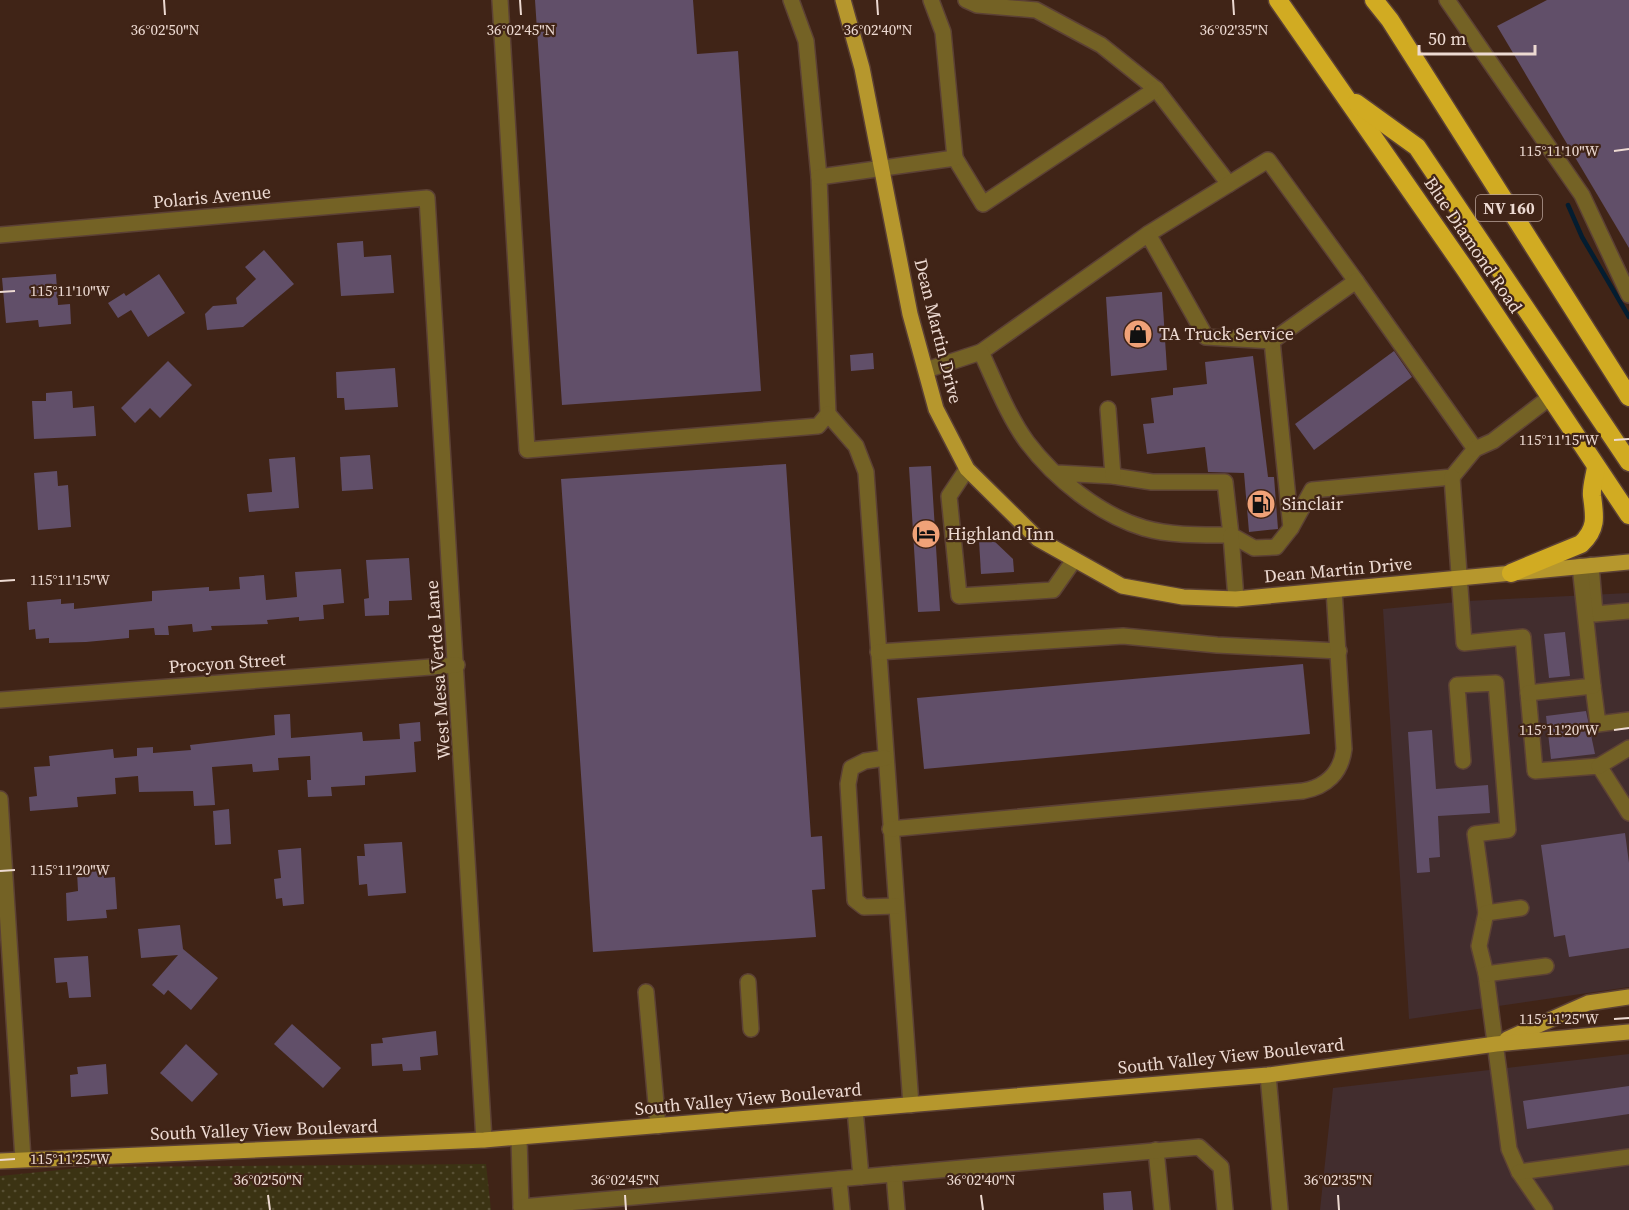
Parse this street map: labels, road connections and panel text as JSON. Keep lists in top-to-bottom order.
{
  "streets": {
    "highway": ["NV 160", "Blue Diamond Road"],
    "main road": ["Dean Martin Drive", "South Valley View Boulevard"],
    "street": ["Polaris Avenue", "Procyon Street", "West Mesa Verde Lane"]
  },
  "crossings": [
    ["Polaris Avenue", "West Mesa Verde Lane"],
    ["Procyon Street", "West Mesa Verde Lane"],
    ["West Mesa Verde Lane", "South Valley View Boulevard"]
  ],
  "places": {
    "shop": ["TA Truck Service"],
    "fuel station": ["Sinclair"],
    "hotel": ["Highland Inn"]
  },
  "scale_bar": "50 m",
  "coordinates": [
    "36°02'50\"N",
    "36°02'45\"N",
    "36°02'40\"N",
    "36°02'35\"N",
    "115°11'10\"W",
    "115°11'15\"W",
    "115°11'20\"W",
    "115°11'25\"W"
  ]
}
